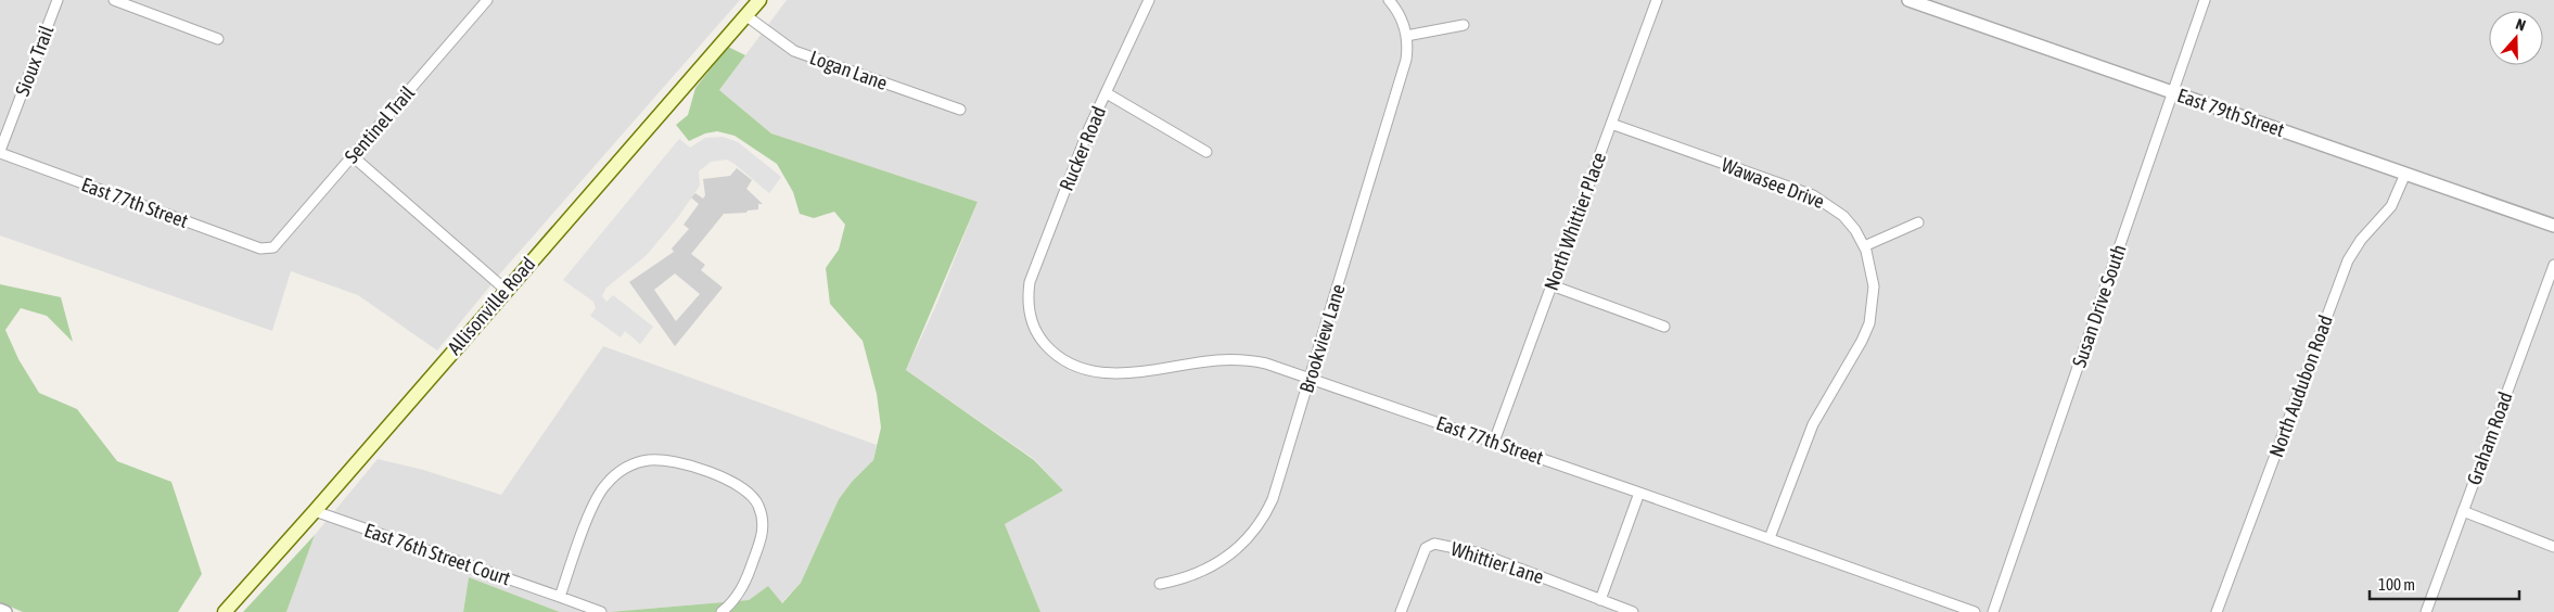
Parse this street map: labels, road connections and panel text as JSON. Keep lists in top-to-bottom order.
{
  "streets": {
    "main road": ["Allisonville Road"],
    "street": [
      "Sioux Trail",
      "Logan Lane",
      "East 79th Street",
      "Sentinel Trail",
      "Rucker Road",
      "Wawasee Drive",
      "East 77th Street",
      "North Whittier Place",
      "Susan Drive South",
      "Brookview Lane",
      "North Audubon Road",
      "Graham Road",
      "East 76th Street Court",
      "Whittier Lane"
    ]
  },
  "crossings": [
    ["Sioux Trail", "East 77th Street"],
    ["Logan Lane", "Allisonville Road"],
    ["East 79th Street", "Susan Drive South"],
    ["East 79th Street", "North Audubon Road"],
    ["Sentinel Trail", "East 77th Street"],
    ["Rucker Road", "East 77th Street"],
    ["Wawasee Drive", "East 77th Street"],
    ["Wawasee Drive", "North Whittier Place"],
    ["East 77th Street", "North Whittier Place"],
    ["East 77th Street", "Brookview Lane"],
    ["Allisonville Road", "East 76th Street Court"]
  ],
  "scale_bar": "100 m",
  "north": "top"
}
